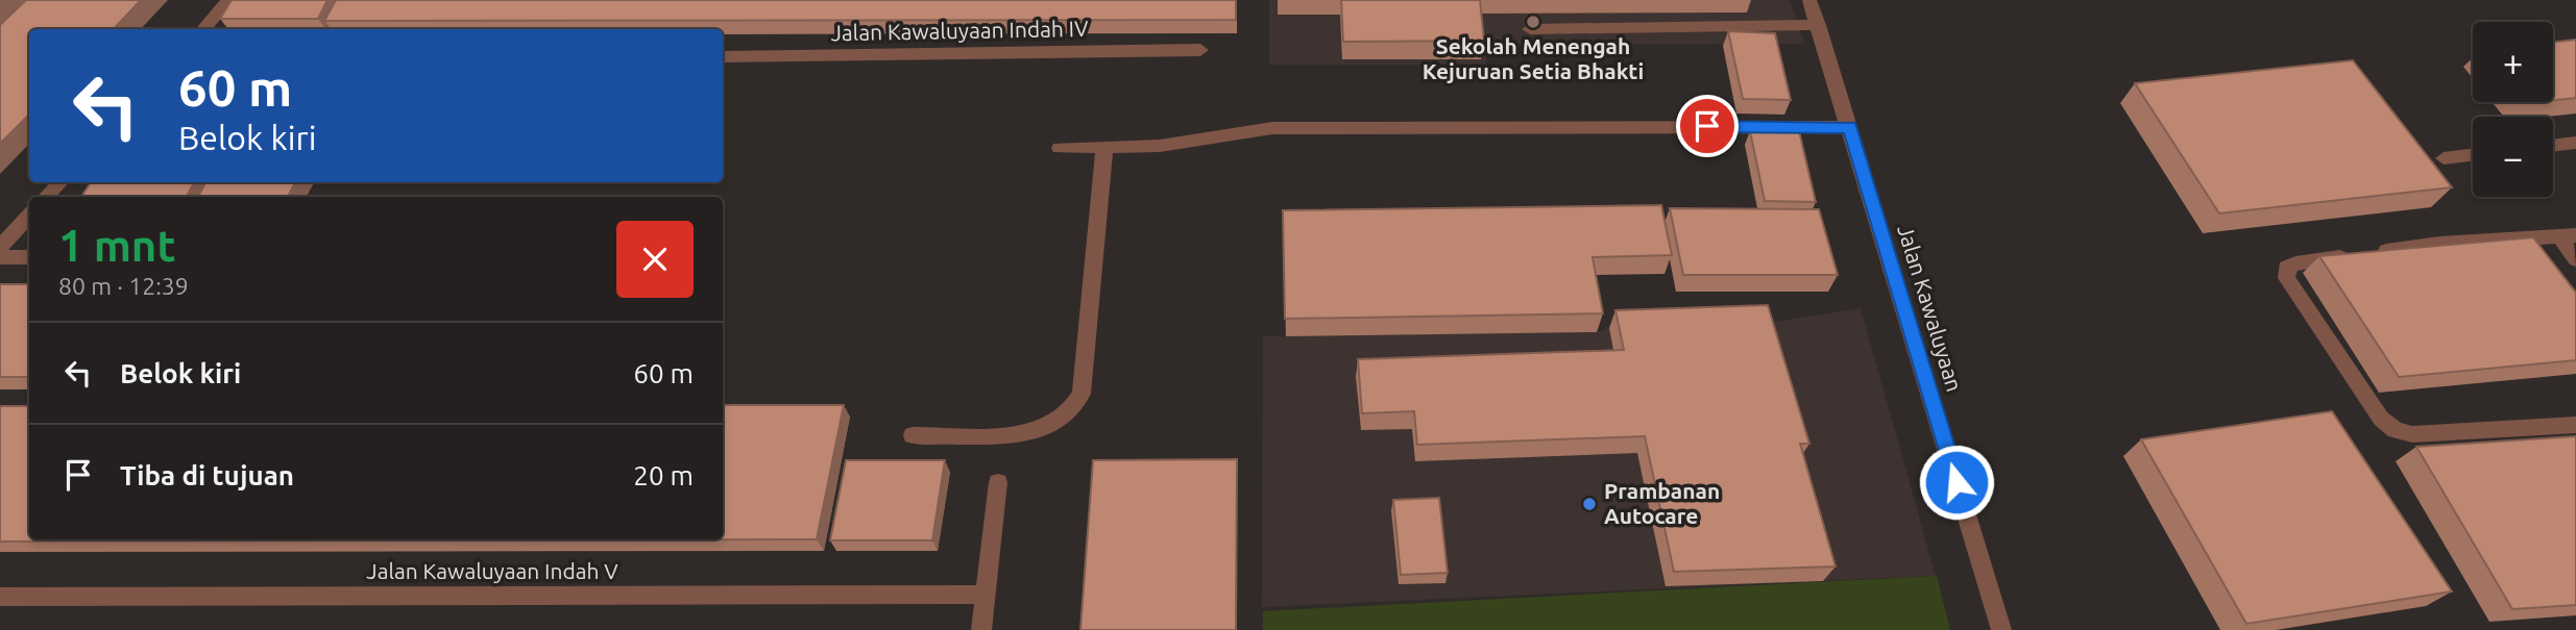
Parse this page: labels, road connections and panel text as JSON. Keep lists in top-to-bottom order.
{
  "streets": {
    "street": ["Jalan Kawaluyaan Indah IV", "Jalan Kawaluyaan", "Jalan Kawaluyaan Indah V"]
  },
  "places": ["Sekolah Menengah Kejuruan Setia Bhakti", "Prambanan Autocare"],
  "page": {
    "map_buttons": ["+", "−"],
    "turn": ["60 m", "Belok kiri"],
    "heading": ["1 mnt", "80 m · 12:39"],
    "list": [
      {
        "name": "Belok kiri",
        "value": "60 m"
      },
      {
        "name": "Tiba di tujuan",
        "value": "20 m"
      }
    ]
  }
}
